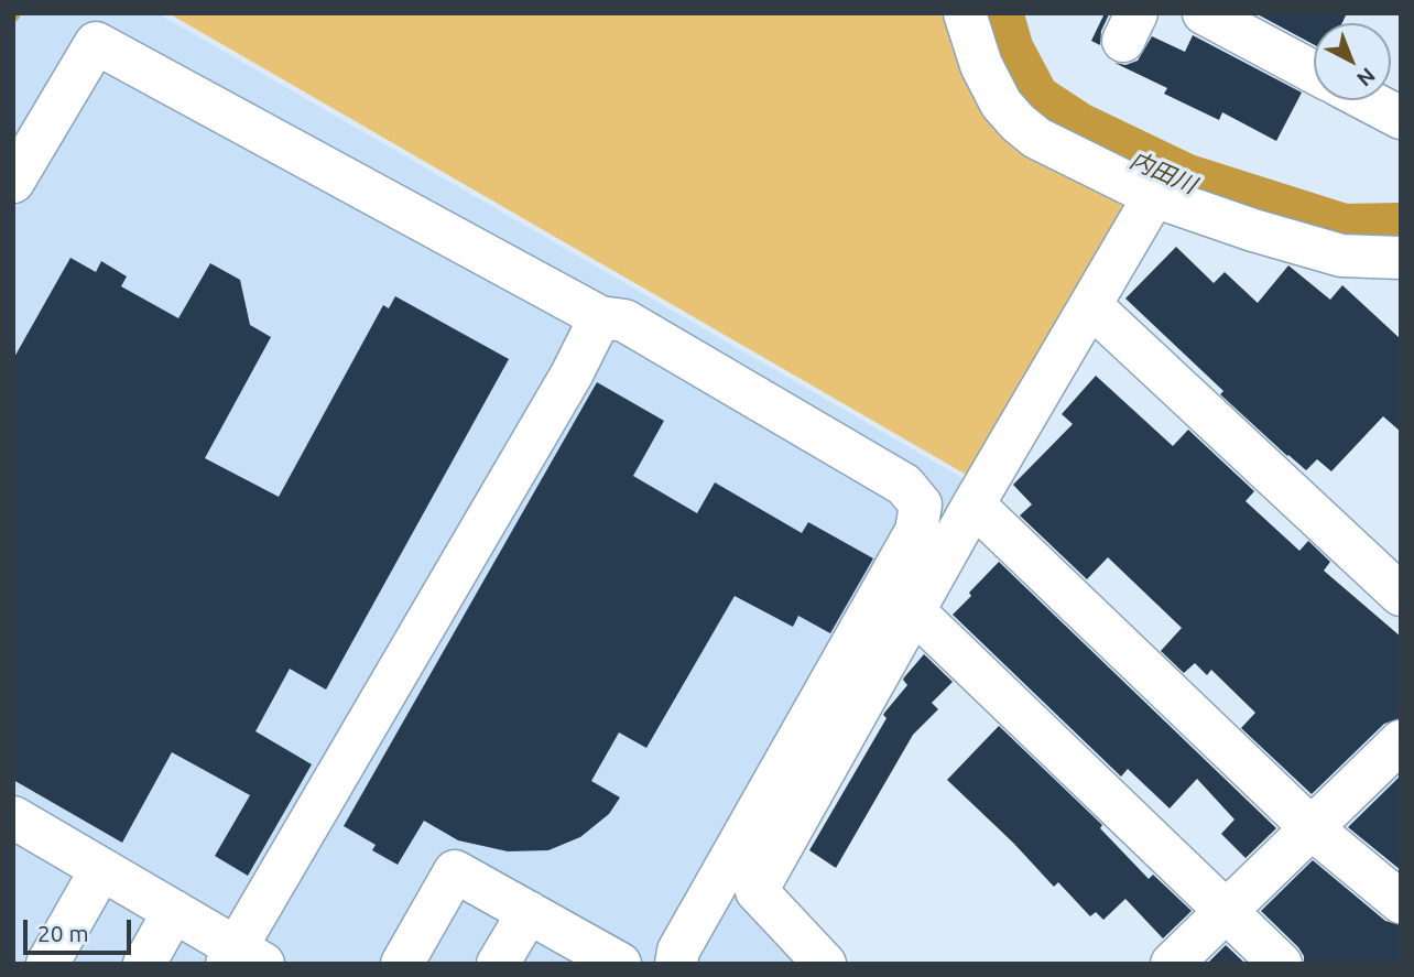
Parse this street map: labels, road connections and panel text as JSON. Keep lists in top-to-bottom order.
{
  "water": ["内田川"],
  "scale_bar": "20 m",
  "north": "bottom right"
}
